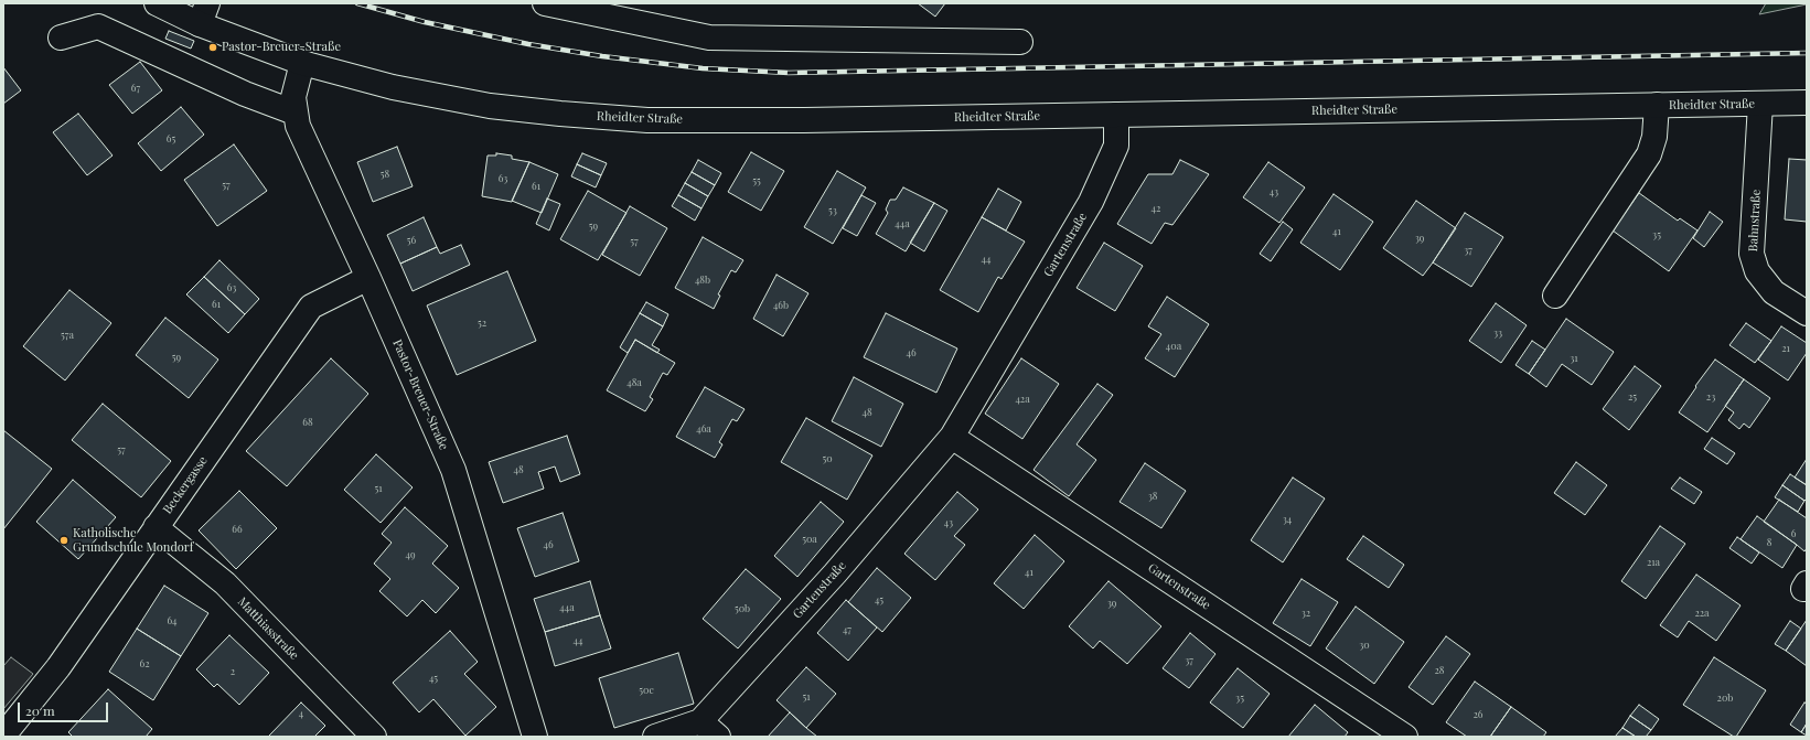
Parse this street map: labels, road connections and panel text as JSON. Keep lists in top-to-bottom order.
{
  "streets": {
    "street": [
      "Rheidter Straße",
      "Bahnstraße",
      "Gartenstraße",
      "Pastor-Breuer-Straße",
      "Beckergasse",
      "Matthiasstraße"
    ]
  },
  "crossings": [
    ["Rheidter Straße", "Bahnstraße"],
    ["Rheidter Straße", "Gartenstraße"],
    ["Rheidter Straße", "Pastor-Breuer-Straße"],
    ["Pastor-Breuer-Straße", "Beckergasse"],
    ["Beckergasse", "Matthiasstraße"]
  ],
  "places": ["Pastor-Breuer-Straße", "Katholische Grundschule Mondorf"],
  "house_numbers": [
    "67",
    "65",
    "58",
    "63",
    "55",
    "57",
    "61",
    "43",
    "42",
    "53",
    "44a",
    "59",
    "41",
    "35",
    "39",
    "56",
    "57",
    "37",
    "44",
    "48b",
    "63",
    "61",
    "46b",
    "52",
    "33",
    "57a",
    "40a",
    "21",
    "46",
    "59",
    "31",
    "48a",
    "25",
    "23",
    "42a",
    "48",
    "68",
    "46a",
    "57",
    "50",
    "48",
    "51",
    "38",
    "34",
    "43",
    "66",
    "6",
    "50a",
    "8",
    "46",
    "49",
    "21a",
    "41",
    "45",
    "39",
    "44a",
    "50b",
    "32",
    "22a",
    "64",
    "47",
    "44",
    "30",
    "37",
    "62",
    "28",
    "2",
    "45",
    "50c",
    "51",
    "35",
    "20b",
    "4",
    "26"
  ],
  "scale_bar": "20 m"
}
